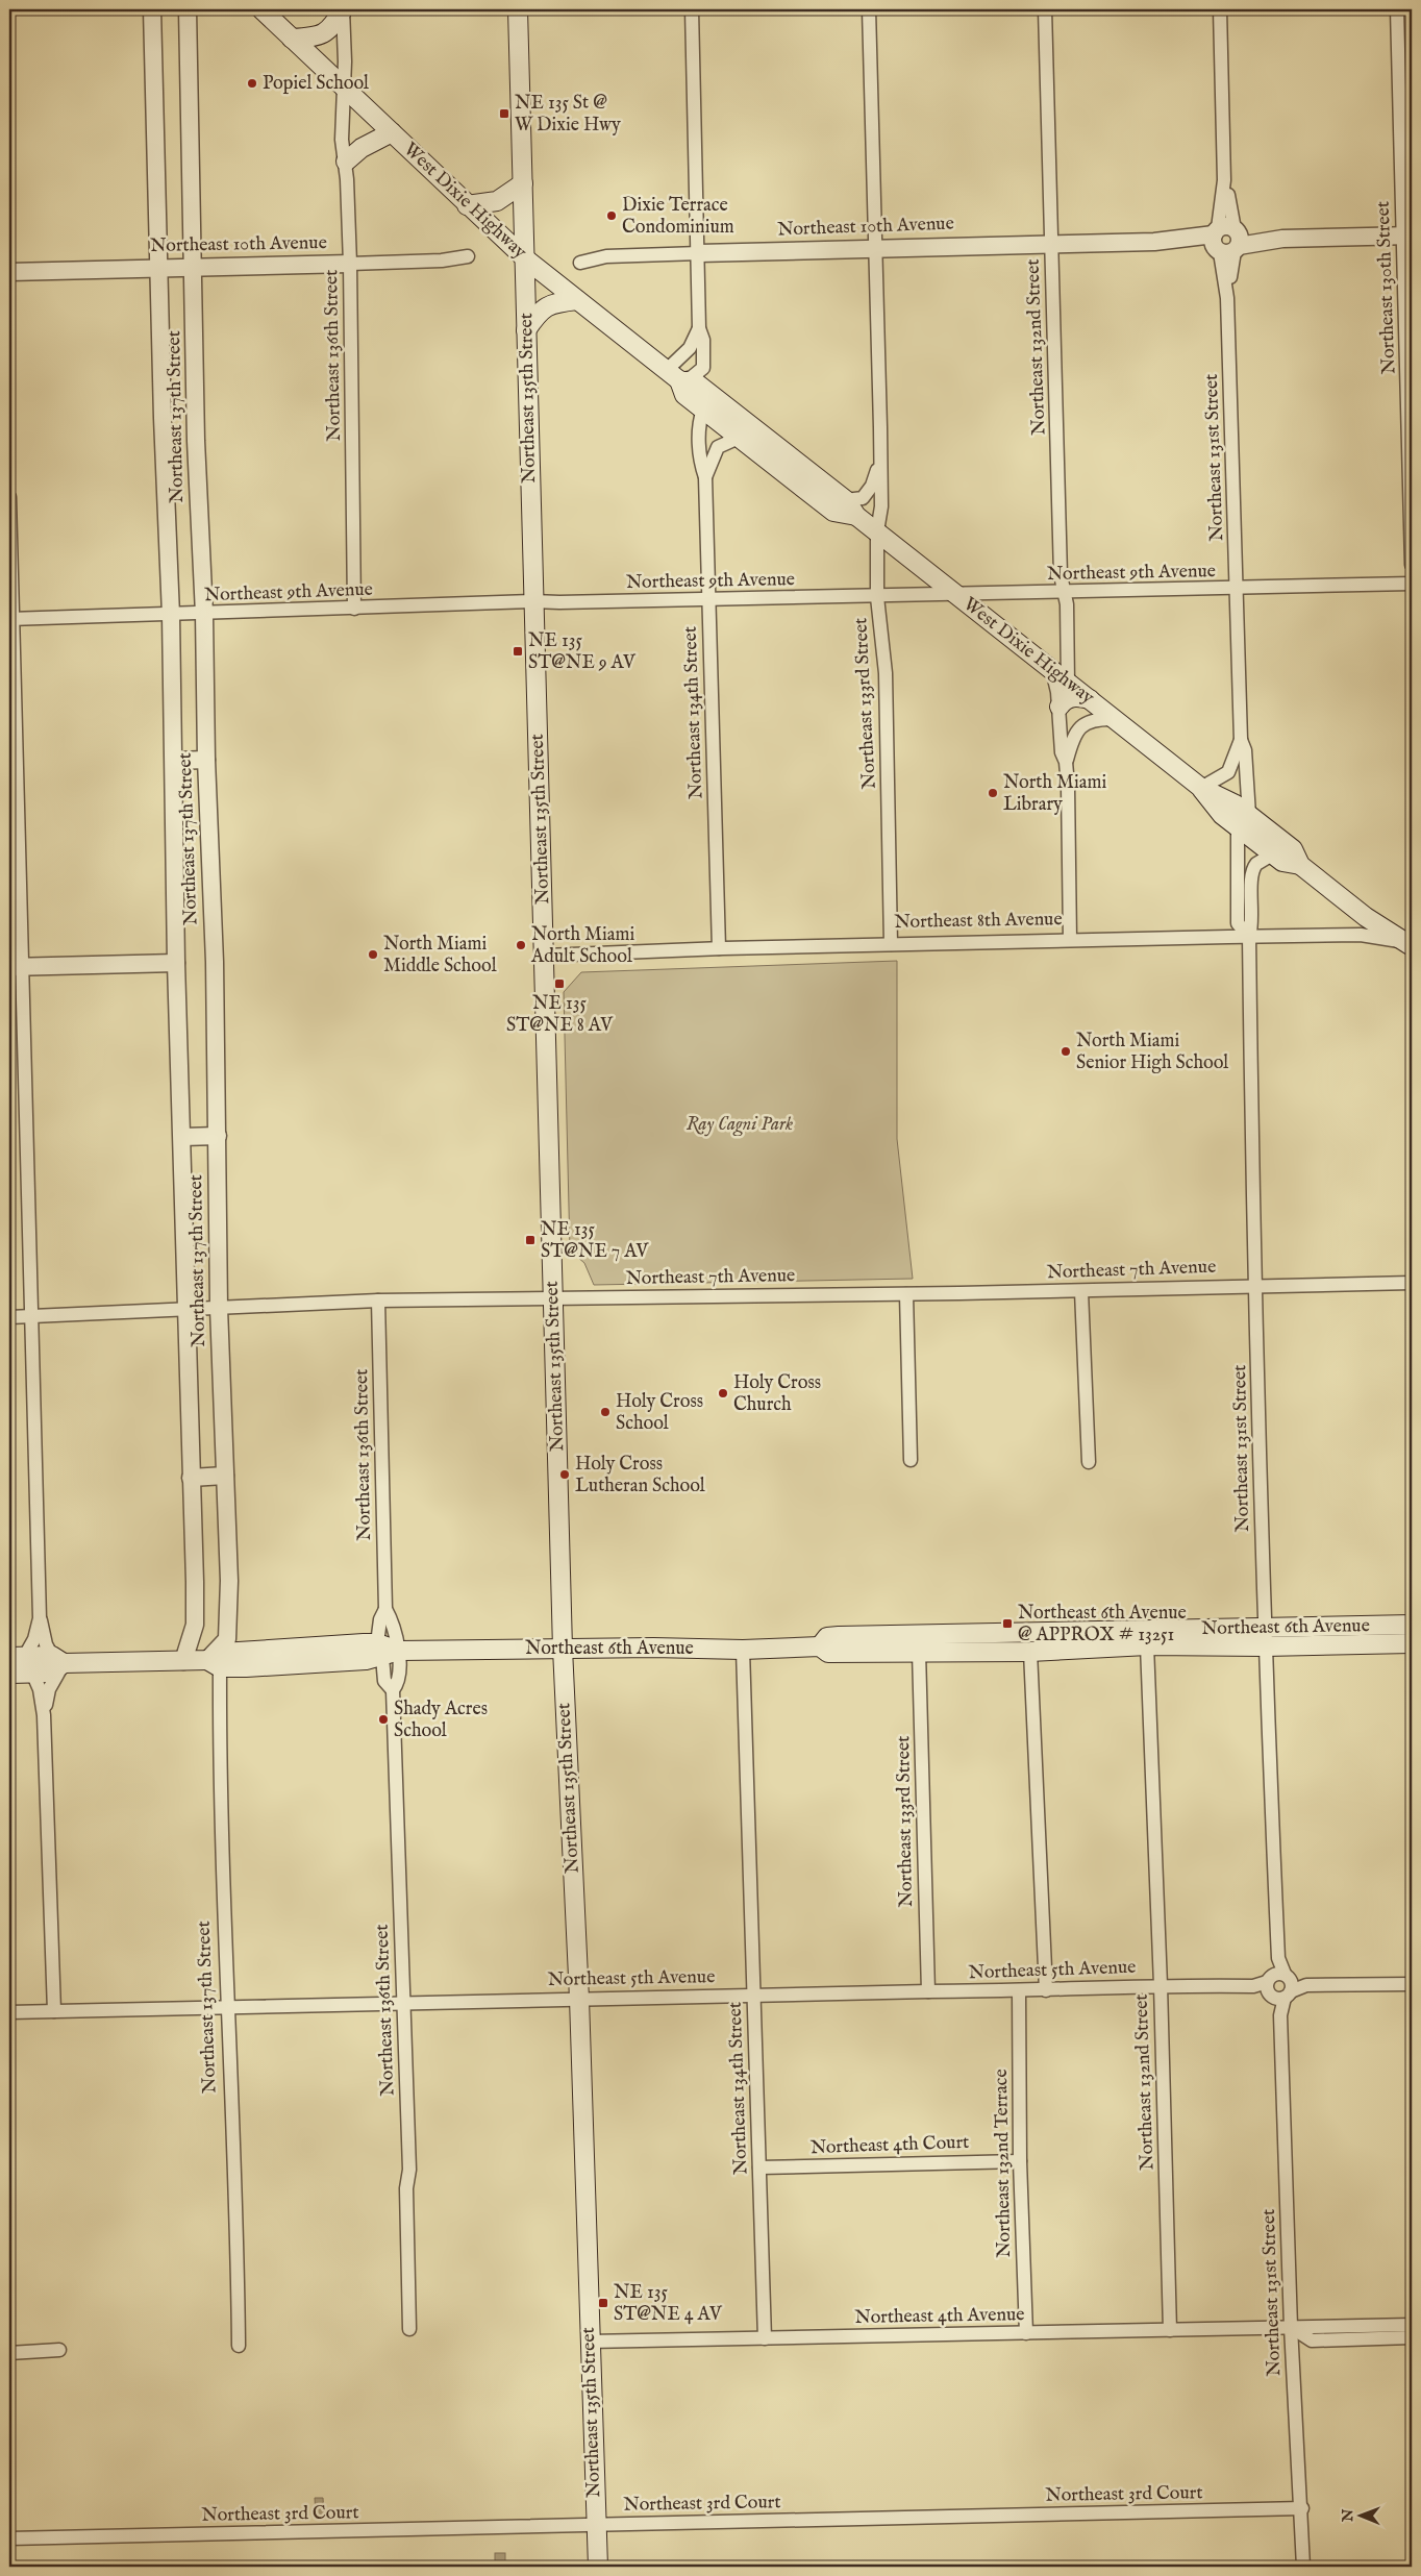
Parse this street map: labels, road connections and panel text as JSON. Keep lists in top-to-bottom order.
{
  "streets": {
    "main road": ["West Dixie Highway", "Northeast 135th Street", "Northeast 6th Avenue"],
    "street": [
      "Northeast 10th Avenue",
      "Northeast 130th Street",
      "Northeast 132nd Street",
      "Northeast 136th Street",
      "Northeast 137th Street",
      "Northeast 131st Street",
      "Northeast 9th Avenue",
      "Northeast 133rd Street",
      "Northeast 134th Street",
      "Northeast 8th Avenue",
      "Northeast 7th Avenue",
      "Northeast 5th Avenue",
      "Northeast 4th Court",
      "Northeast 132nd Terrace",
      "Northeast 4th Avenue",
      "Northeast 3rd Court"
    ]
  },
  "crossings": [
    ["West Dixie Highway", "Northeast 132nd Street"],
    ["West Dixie Highway", "Northeast 136th Street"],
    ["West Dixie Highway", "Northeast 135th Street"],
    ["West Dixie Highway", "Northeast 131st Street"],
    ["West Dixie Highway", "Northeast 9th Avenue"],
    ["West Dixie Highway", "Northeast 133rd Street"],
    ["West Dixie Highway", "Northeast 134th Street"],
    ["West Dixie Highway", "Northeast 8th Avenue"],
    ["Northeast 10th Avenue", "Northeast 130th Street"],
    ["Northeast 10th Avenue", "Northeast 132nd Street"],
    ["Northeast 10th Avenue", "Northeast 136th Street"],
    ["Northeast 10th Avenue", "Northeast 137th Street"],
    ["Northeast 10th Avenue", "Northeast 131st Street"],
    ["Northeast 10th Avenue", "Northeast 133rd Street"],
    ["Northeast 132nd Street", "Northeast 9th Avenue"],
    ["Northeast 132nd Street", "Northeast 6th Avenue"],
    ["Northeast 132nd Street", "Northeast 5th Avenue"],
    ["Northeast 132nd Street", "Northeast 4th Avenue"],
    ["Northeast 136th Street", "Northeast 9th Avenue"],
    ["Northeast 136th Street", "Northeast 7th Avenue"],
    ["Northeast 136th Street", "Northeast 6th Avenue"],
    ["Northeast 136th Street", "Northeast 5th Avenue"],
    ["Northeast 135th Street", "Northeast 9th Avenue"],
    ["Northeast 135th Street", "Northeast 8th Avenue"],
    ["Northeast 135th Street", "Northeast 7th Avenue"],
    ["Northeast 135th Street", "Northeast 6th Avenue"],
    ["Northeast 135th Street", "Northeast 5th Avenue"],
    ["Northeast 135th Street", "Northeast 4th Avenue"],
    ["Northeast 135th Street", "Northeast 3rd Court"],
    ["Northeast 137th Street", "Northeast 9th Avenue"],
    ["Northeast 137th Street", "Northeast 7th Avenue"],
    ["Northeast 137th Street", "Northeast 6th Avenue"],
    ["Northeast 137th Street", "Northeast 5th Avenue"],
    ["Northeast 131st Street", "Northeast 9th Avenue"],
    ["Northeast 131st Street", "Northeast 8th Avenue"],
    ["Northeast 131st Street", "Northeast 7th Avenue"],
    ["Northeast 131st Street", "Northeast 6th Avenue"],
    ["Northeast 131st Street", "Northeast 5th Avenue"],
    ["Northeast 131st Street", "Northeast 4th Avenue"],
    ["Northeast 131st Street", "Northeast 3rd Court"],
    ["Northeast 9th Avenue", "Northeast 133rd Street"],
    ["Northeast 9th Avenue", "Northeast 134th Street"],
    ["Northeast 133rd Street", "Northeast 8th Avenue"],
    ["Northeast 133rd Street", "Northeast 6th Avenue"],
    ["Northeast 133rd Street", "Northeast 5th Avenue"],
    ["Northeast 134th Street", "Northeast 8th Avenue"],
    ["Northeast 134th Street", "Northeast 6th Avenue"],
    ["Northeast 134th Street", "Northeast 5th Avenue"],
    ["Northeast 134th Street", "Northeast 4th Court"],
    ["Northeast 134th Street", "Northeast 4th Avenue"],
    ["Northeast 5th Avenue", "Northeast 132nd Terrace"],
    ["Northeast 4th Court", "Northeast 132nd Terrace"],
    ["Northeast 132nd Terrace", "Northeast 4th Avenue"]
  ],
  "parks": ["Ray Cagni Park"],
  "places": {
    "other": [
      "Popiel School",
      "Dixie Terrace Condominium",
      "North Miami Library",
      "North Miami Adult School",
      "North Miami Middle School",
      "North Miami Senior High School",
      "Holy Cross Church",
      "Holy Cross School",
      "Holy Cross Lutheran School",
      "Shady Acres School"
    ],
    "transit": [
      "NE 135 St @ W Dixie Hwy",
      "NE 135 ST@NE 9 AV",
      "NE 135 ST@NE 8 AV",
      "NE 135 ST@NE 7 AV",
      "Northeast 6th Avenue @ APPROX # 13251",
      "NE 135 ST@NE 4 AV"
    ]
  },
  "north": "left"
}
